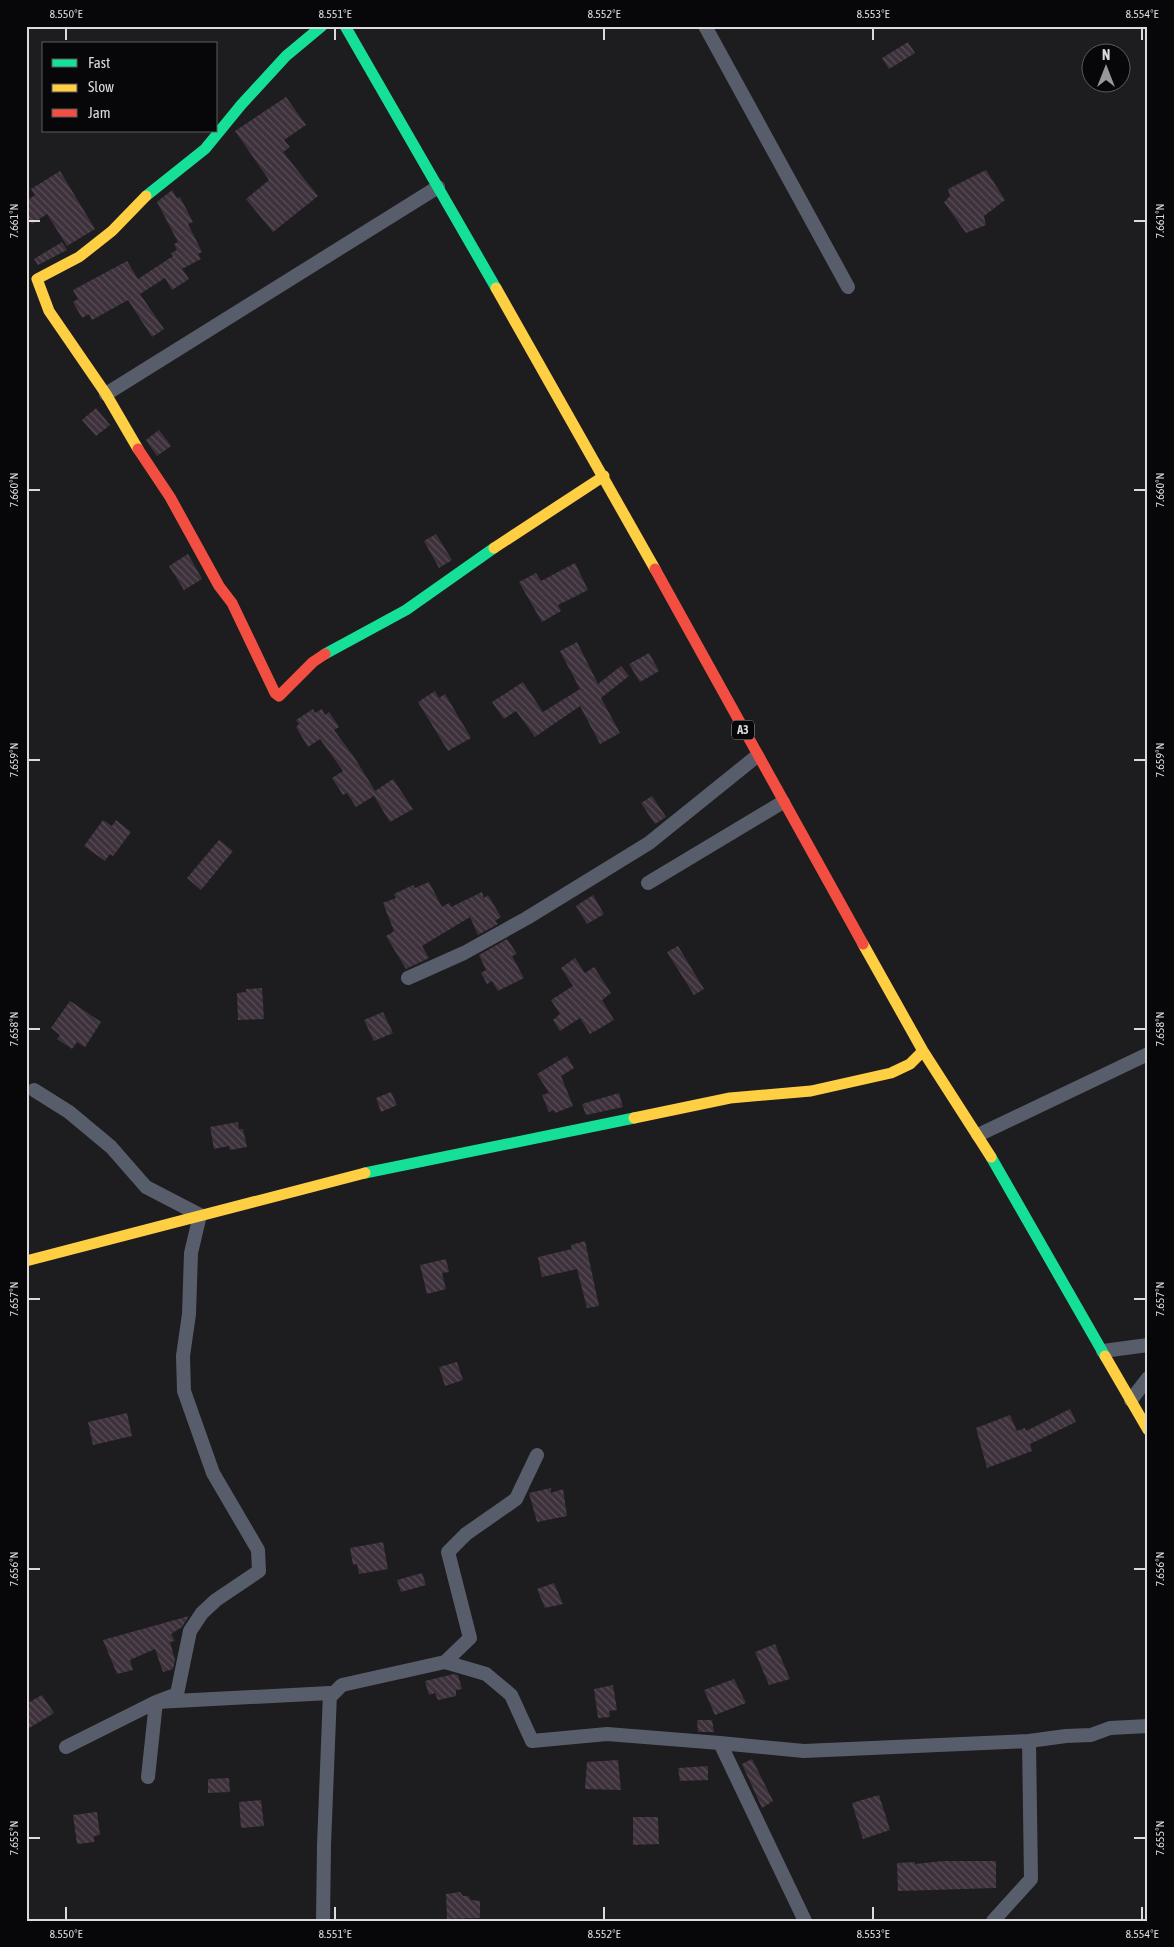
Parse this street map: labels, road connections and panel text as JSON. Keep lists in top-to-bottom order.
{
  "streets": {
    "main road": ["A3"]
  },
  "legend": ["Fast", "Slow", "Jam"],
  "north": "top",
  "coordinates": [
    "8.550°E",
    "8.551°E",
    "8.552°E",
    "8.553°E",
    "8.554°E",
    "7.661°N",
    "7.660°N",
    "7.659°N",
    "7.658°N",
    "7.657°N",
    "7.656°N",
    "7.655°N"
  ]
}
